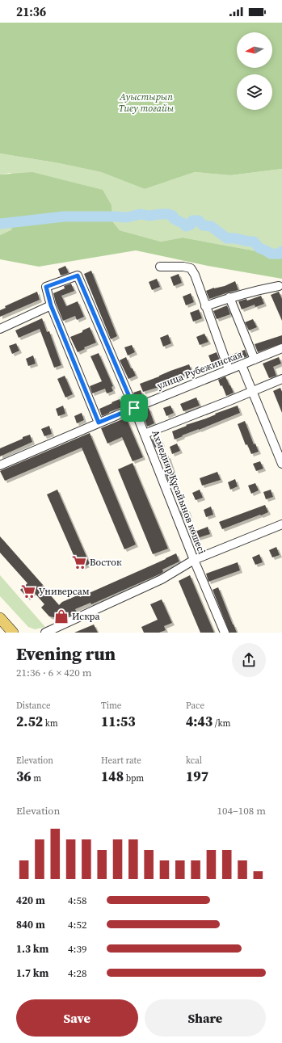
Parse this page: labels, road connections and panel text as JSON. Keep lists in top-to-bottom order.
{
  "streets": {
    "street": ["улица Рубежинская", "Ахмедияр Құсайынов көшесі"]
  },
  "crossings": [
    ["улица Рубежинская", "Ахмедияр Құсайынов көшесі"]
  ],
  "parks": ["Ауыстырып Тиеу тоғайы"],
  "places": {
    "supermarket": ["Восток", "Универсам"],
    "shop": ["Искра"]
  },
  "north": "left",
  "page": {
    "status": "21:36",
    "heading": ["Evening run", "21:36 · 6 × 420 m"],
    "stats": [
      ["Distance", "2.52 km"],
      ["Time", "11:53"],
      ["Pace", "4:43 /km"],
      ["Elevation", "36 m"],
      ["Heart rate", "148 bpm"],
      ["kcal", "197"]
    ],
    "chart": ["Elevation", "104–108 m"],
    "list": [
      {
        "name": "420 m",
        "note": "4:58"
      },
      {
        "name": "840 m",
        "note": "4:52"
      },
      {
        "name": "1.3 km",
        "note": "4:39"
      },
      {
        "name": "1.7 km",
        "note": "4:28"
      }
    ],
    "buttons": ["Save", "Share"]
  }
}
